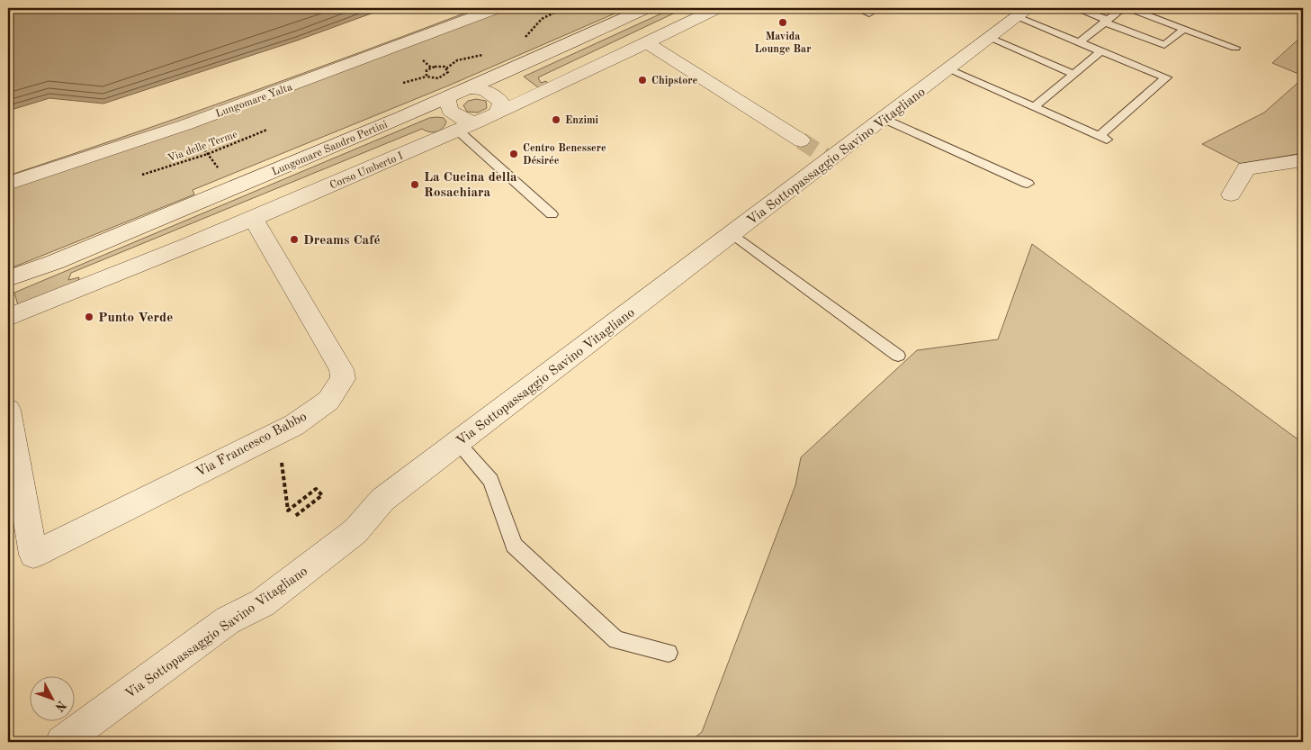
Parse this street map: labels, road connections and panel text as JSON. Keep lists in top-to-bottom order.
{
  "streets": {
    "street": [
      "Lungomare Yalta",
      "Lungomare Sandro Pertini",
      "Via Sottopassaggio Savino Vitagliano",
      "Corso Umberto I",
      "Via Francesco Babbo"
    ],
    "path": ["Via delle Terme"]
  },
  "crossings": [
    ["Lungomare Sandro Pertini", "Corso Umberto I"],
    ["Corso Umberto I", "Via Francesco Babbo"]
  ],
  "places": [
    "Mavida Lounge Bar",
    "Chipstore",
    "Enzimi",
    "Centro Benessere Désirée",
    "La Cucina della Rosachiara",
    "Dreams Café",
    "Punto Verde"
  ],
  "north": "bottom right"
}
